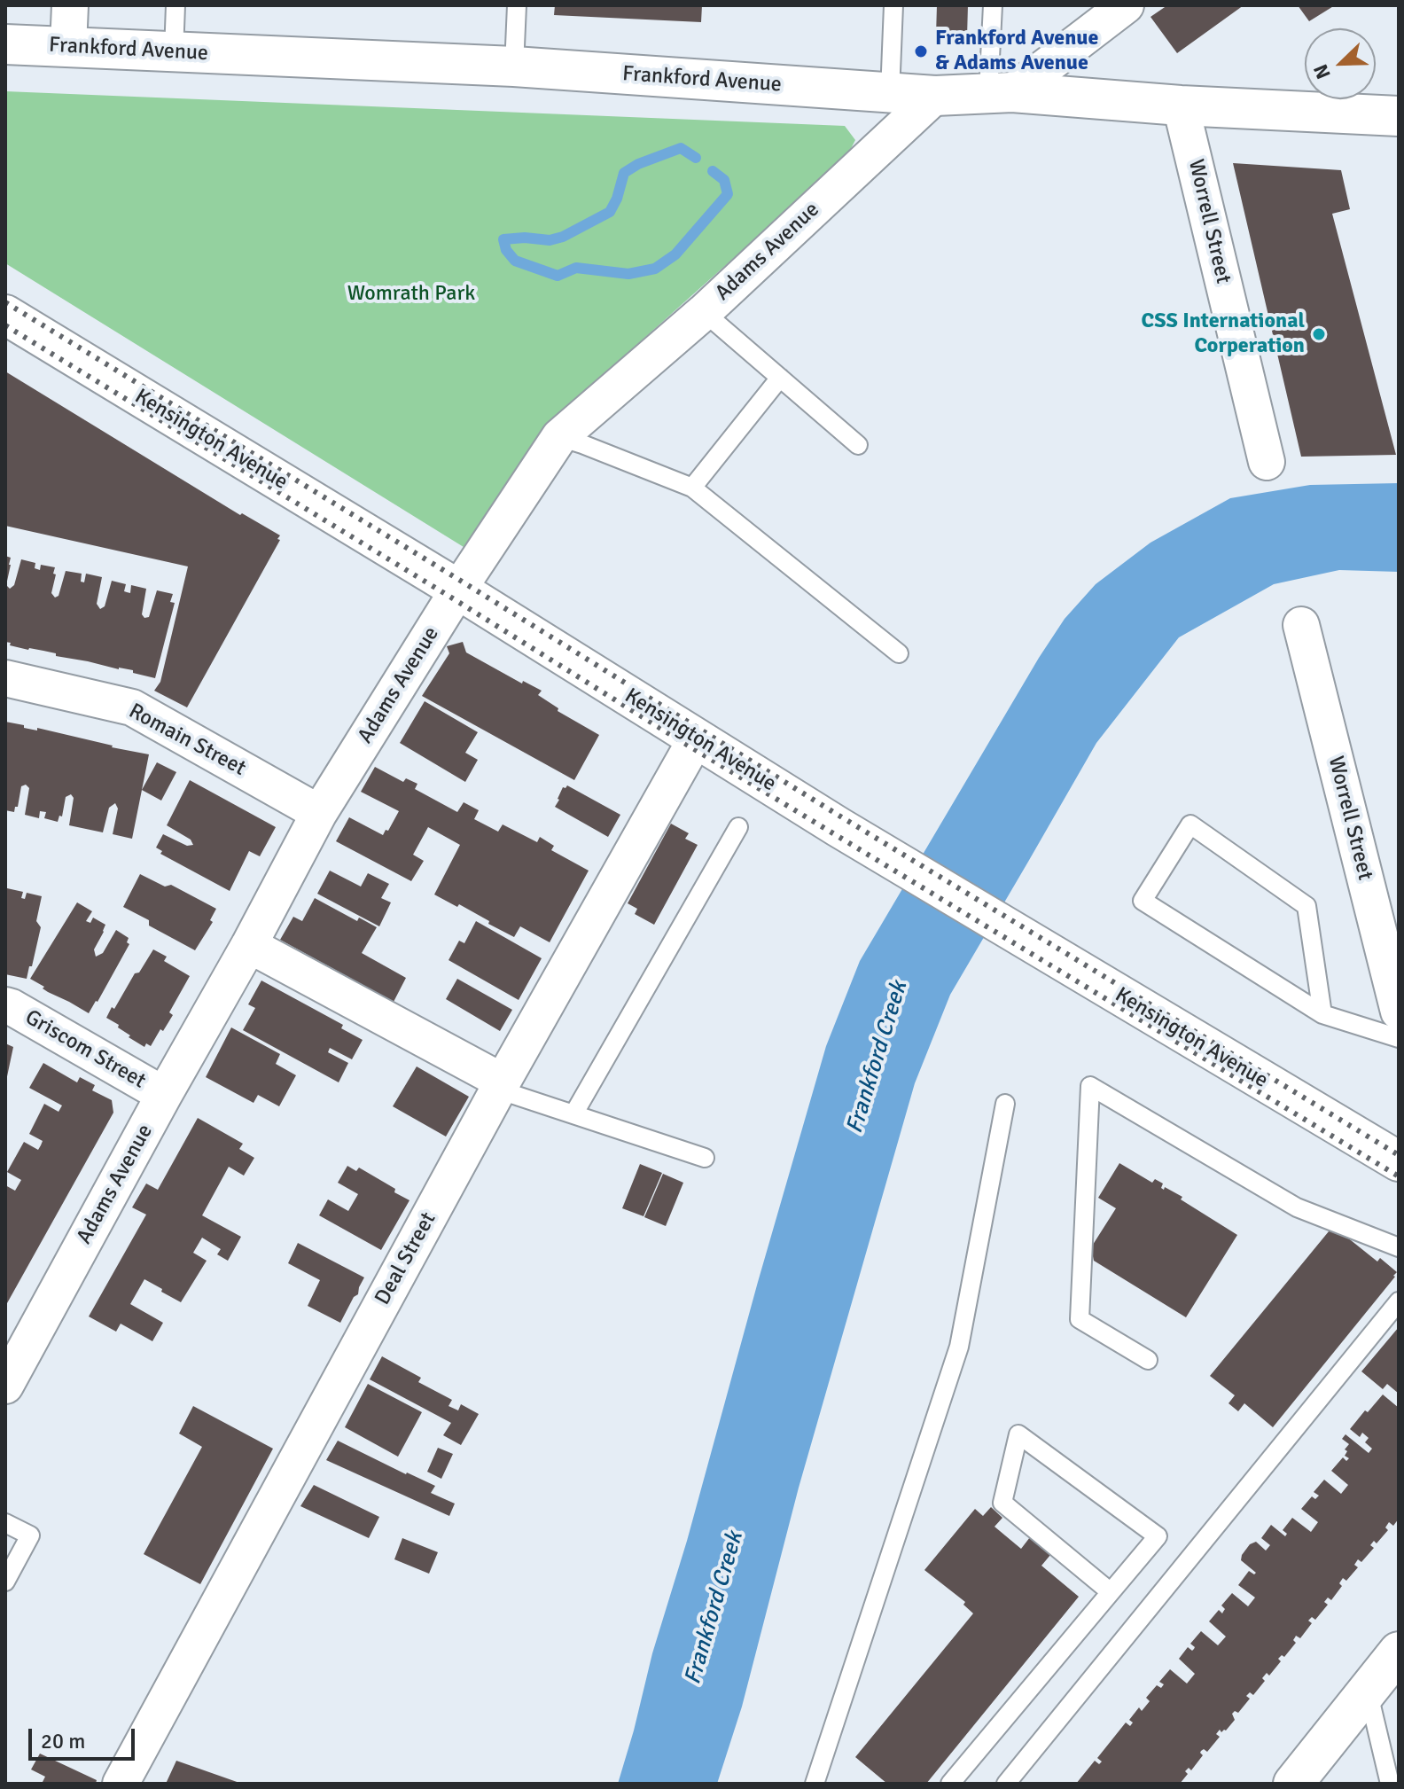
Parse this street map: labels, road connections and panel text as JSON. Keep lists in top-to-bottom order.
{
  "streets": {
    "street": [
      "Frankford Avenue",
      "Worrell Street",
      "Adams Avenue",
      "Kensington Avenue",
      "Romain Street",
      "Griscom Street",
      "Deal Street"
    ]
  },
  "crossings": [
    ["Frankford Avenue", "Worrell Street"],
    ["Frankford Avenue", "Adams Avenue"],
    ["Adams Avenue", "Kensington Avenue"],
    ["Adams Avenue", "Romain Street"],
    ["Adams Avenue", "Griscom Street"],
    ["Kensington Avenue", "Deal Street"]
  ],
  "water": ["Frankford Creek"],
  "parks": ["Womrath Park"],
  "places": ["Frankford Avenue & Adams Avenue", "CSS International Corperation"],
  "scale_bar": "20 m",
  "north": "bottom left"
}
